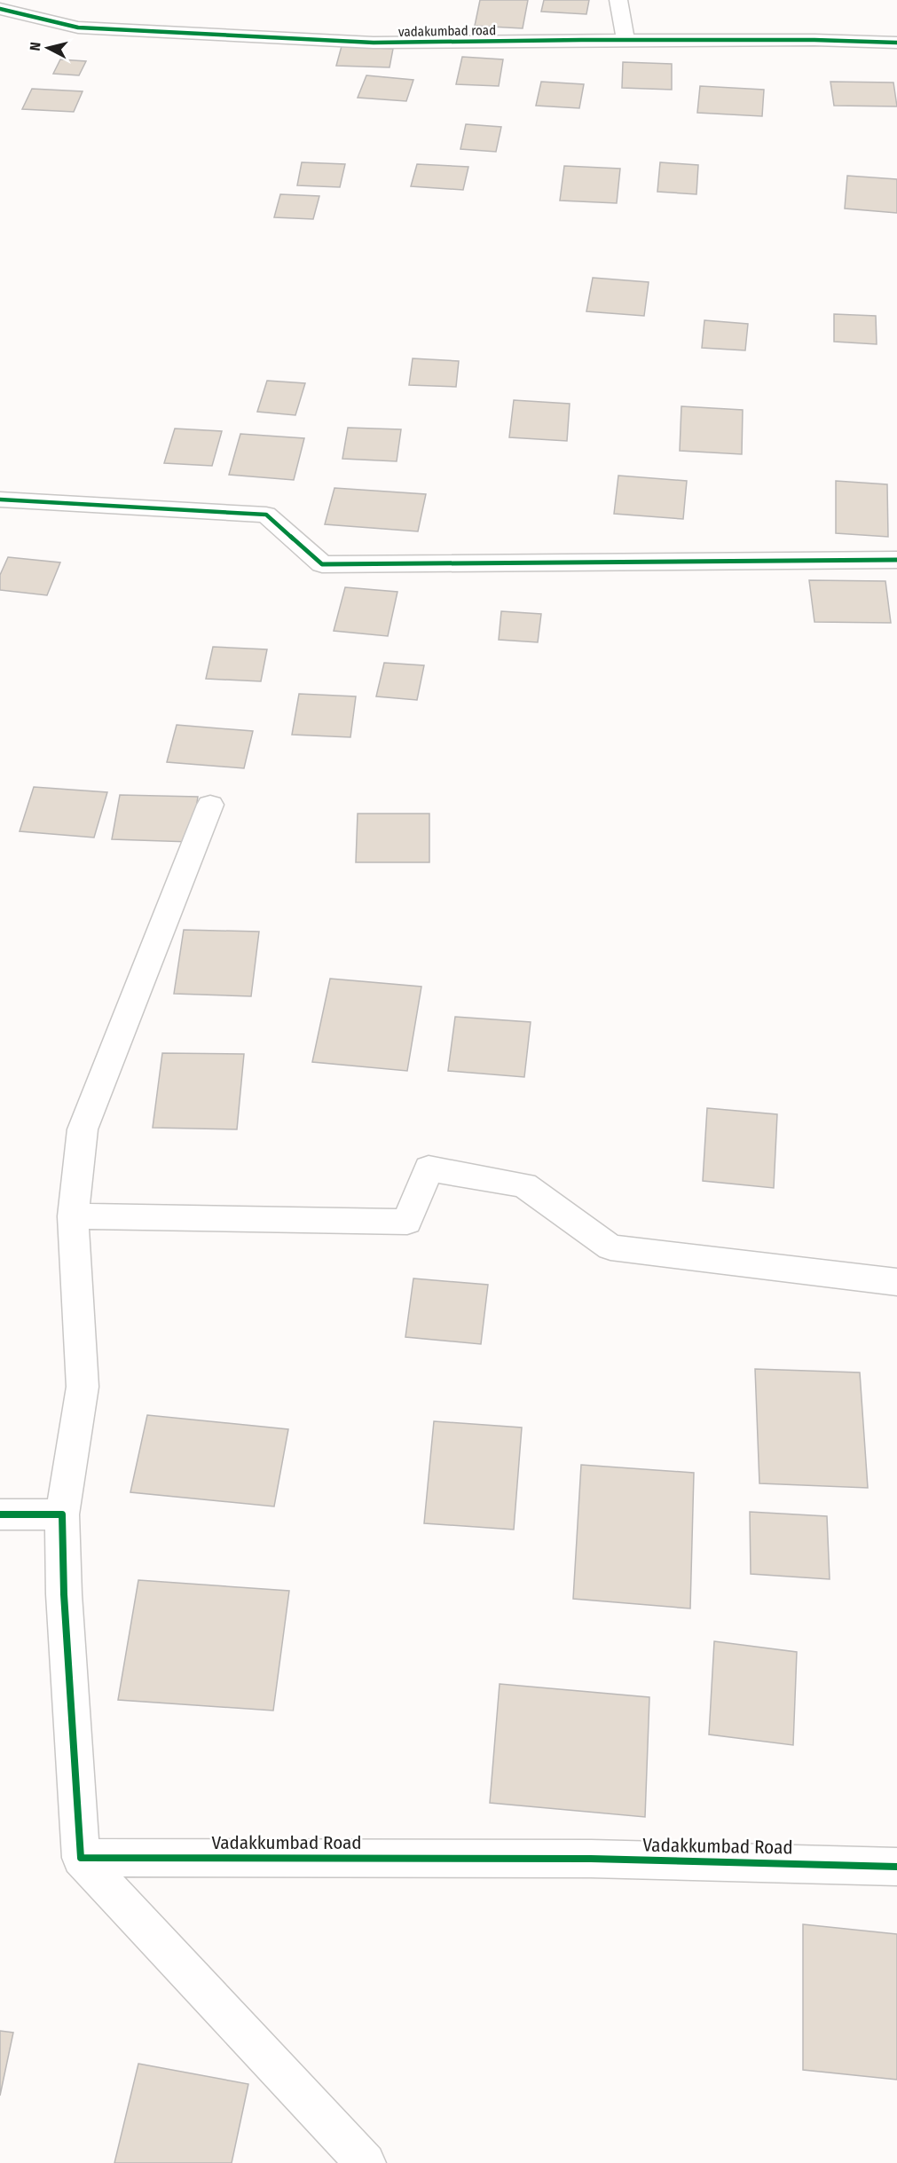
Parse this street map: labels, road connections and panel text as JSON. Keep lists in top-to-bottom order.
{
  "streets": {
    "street": ["vadakumbad road", "Vadakkumbad Road"]
  },
  "north": "left"
}
